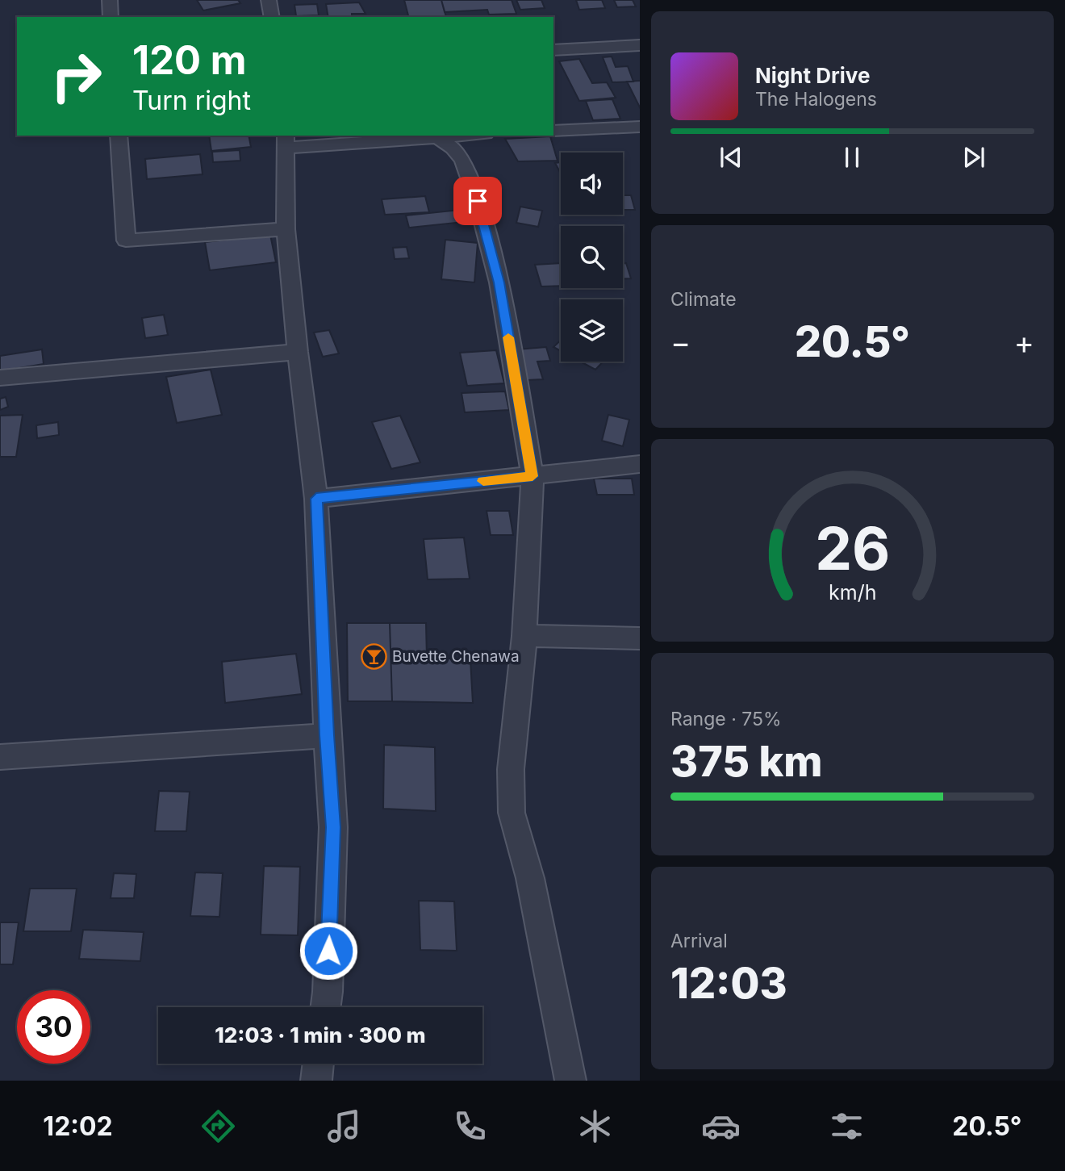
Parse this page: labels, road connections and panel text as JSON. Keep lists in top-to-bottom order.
{
  "places": {
    "bar": ["Buvette Chenawa"]
  },
  "page": {
    "turn": ["120 m", "Turn right"],
    "song": ["Night Drive", "The Halogens"],
    "tile": [
      "Climate",
      ["Range · 75%", "375 km"],
      ["Arrival", "12:03"]
    ],
    "heat": ["−", "20.5°", "+"],
    "limit": "30",
    "trip": "12:03 · 1 min · 300 m",
    "tabs": ["12:02", "20.5°"],
    "gauge": ["26", "km/h"]
  }
}
